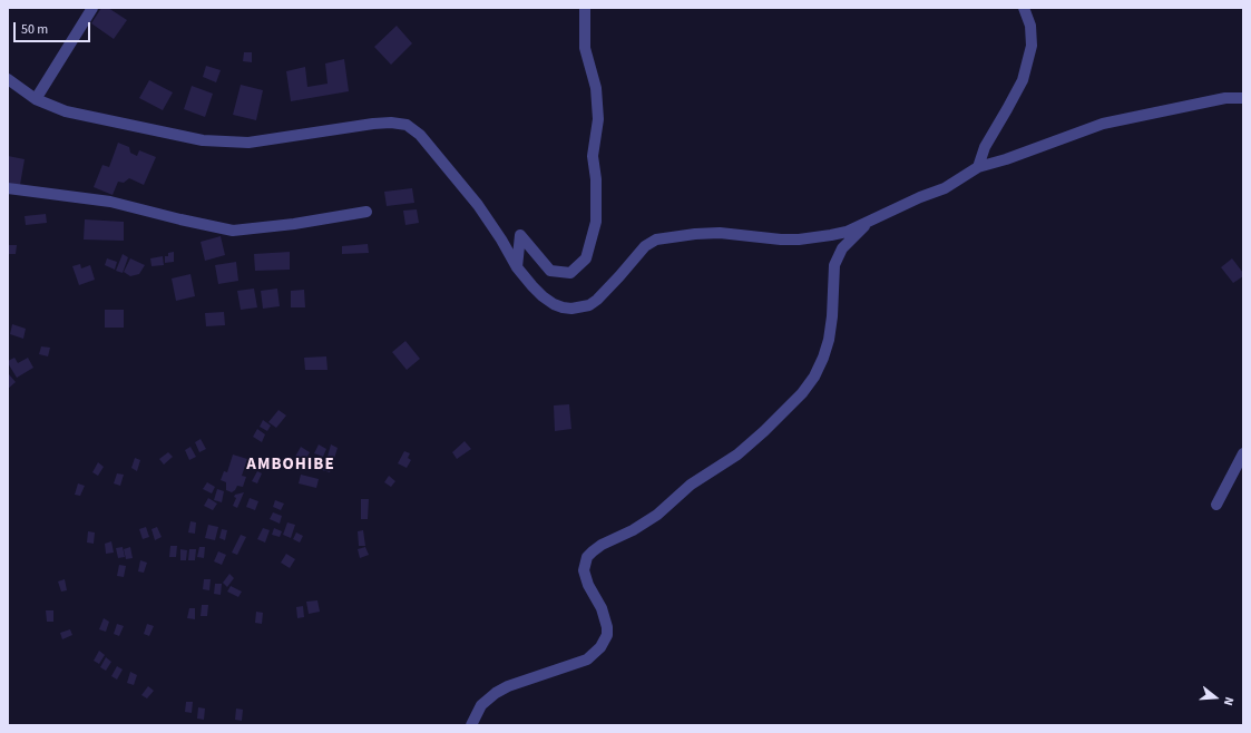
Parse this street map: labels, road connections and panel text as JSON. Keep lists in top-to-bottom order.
{
  "districts": ["AMBOHIBE"],
  "scale_bar": "50 m",
  "north": "right"
}
